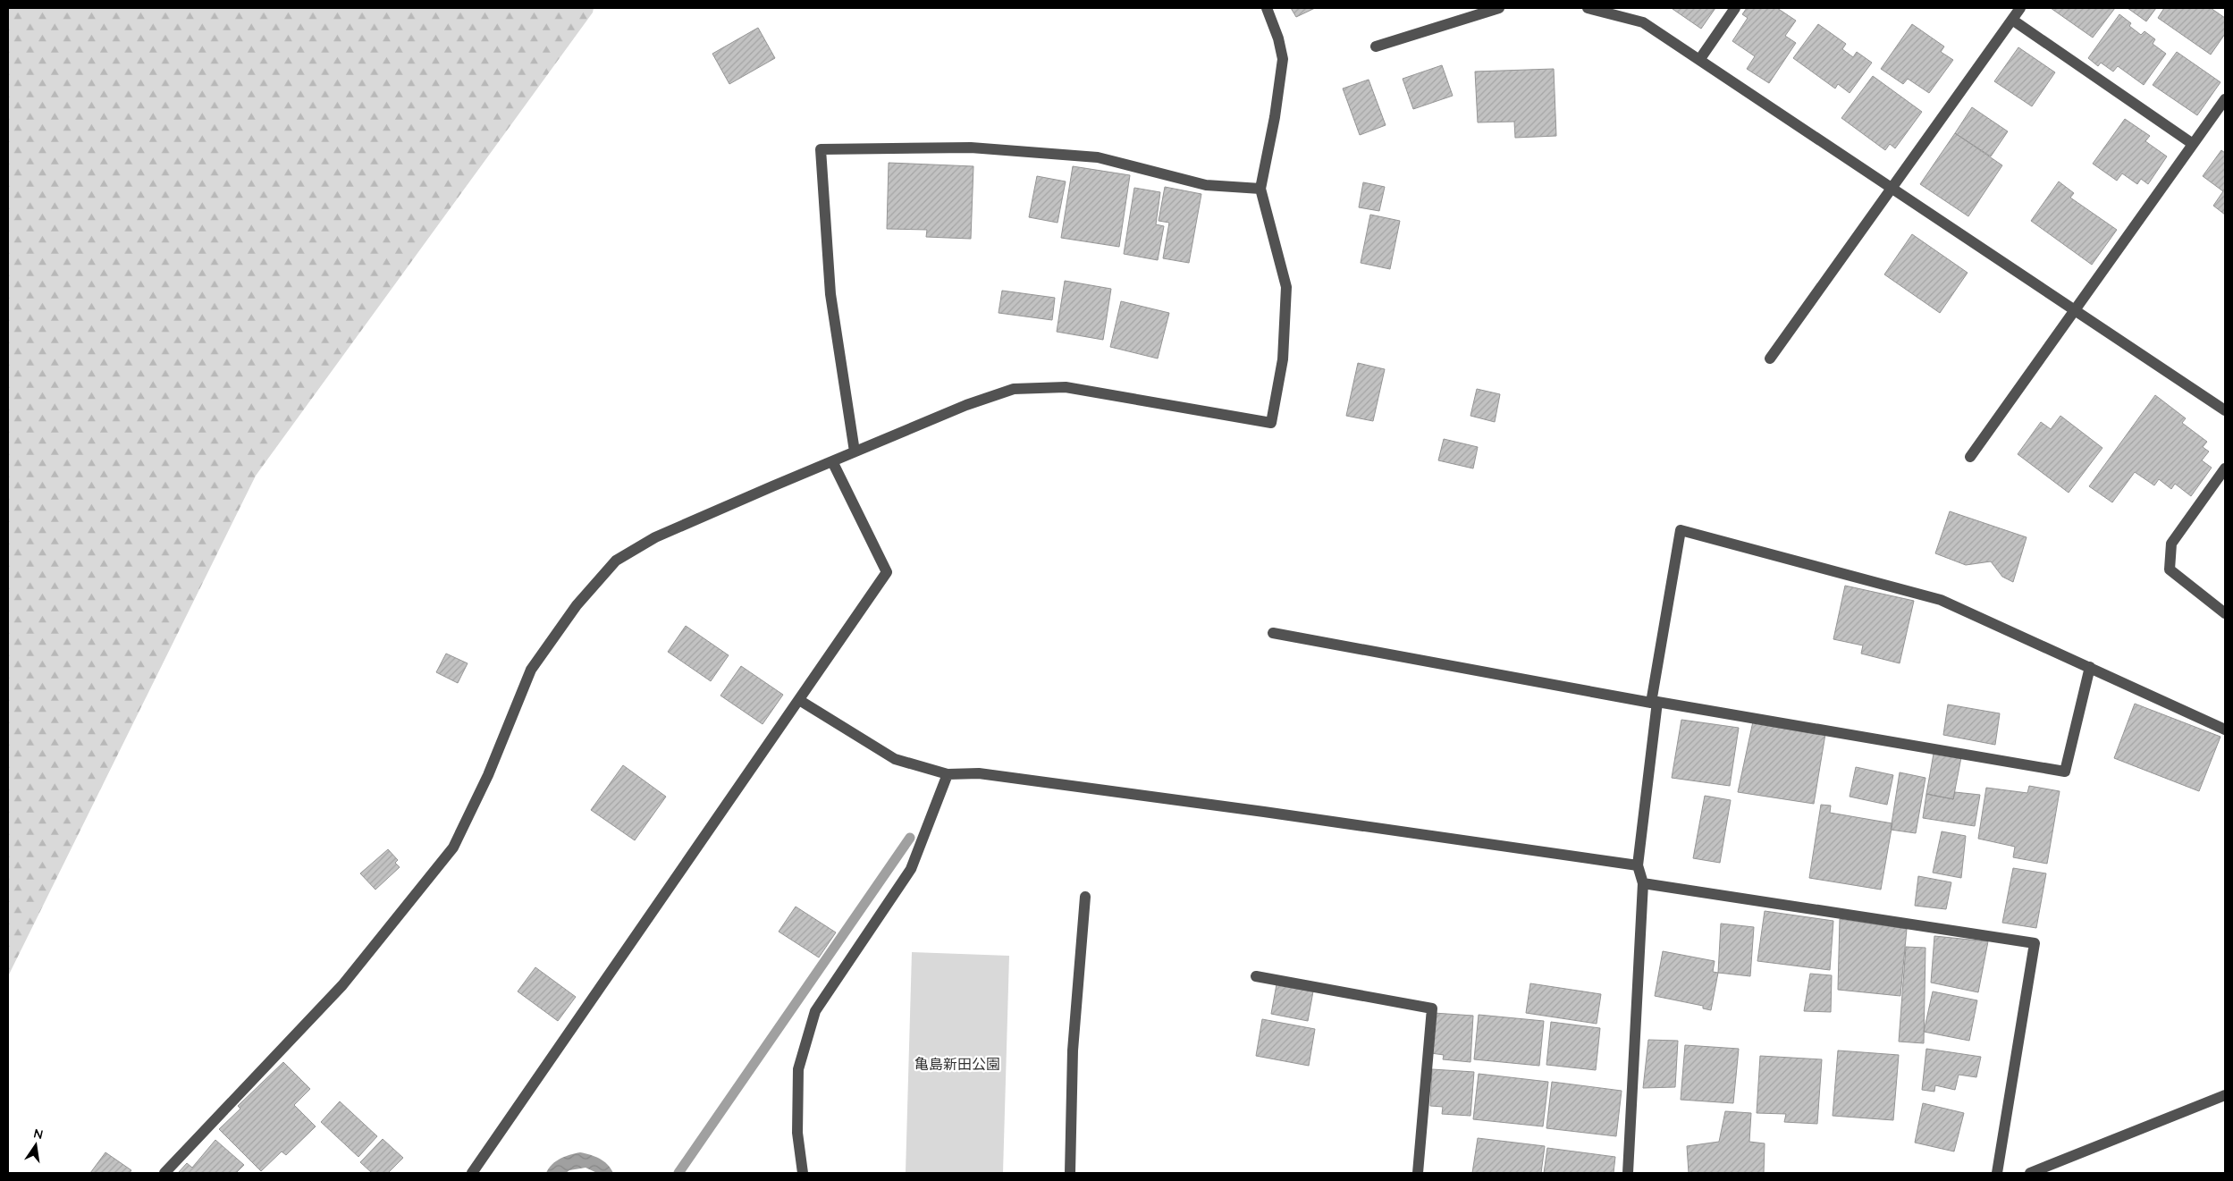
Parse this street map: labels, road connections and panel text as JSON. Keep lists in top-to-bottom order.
{
  "parks": ["亀島新田公園"],
  "north": "top"
}
